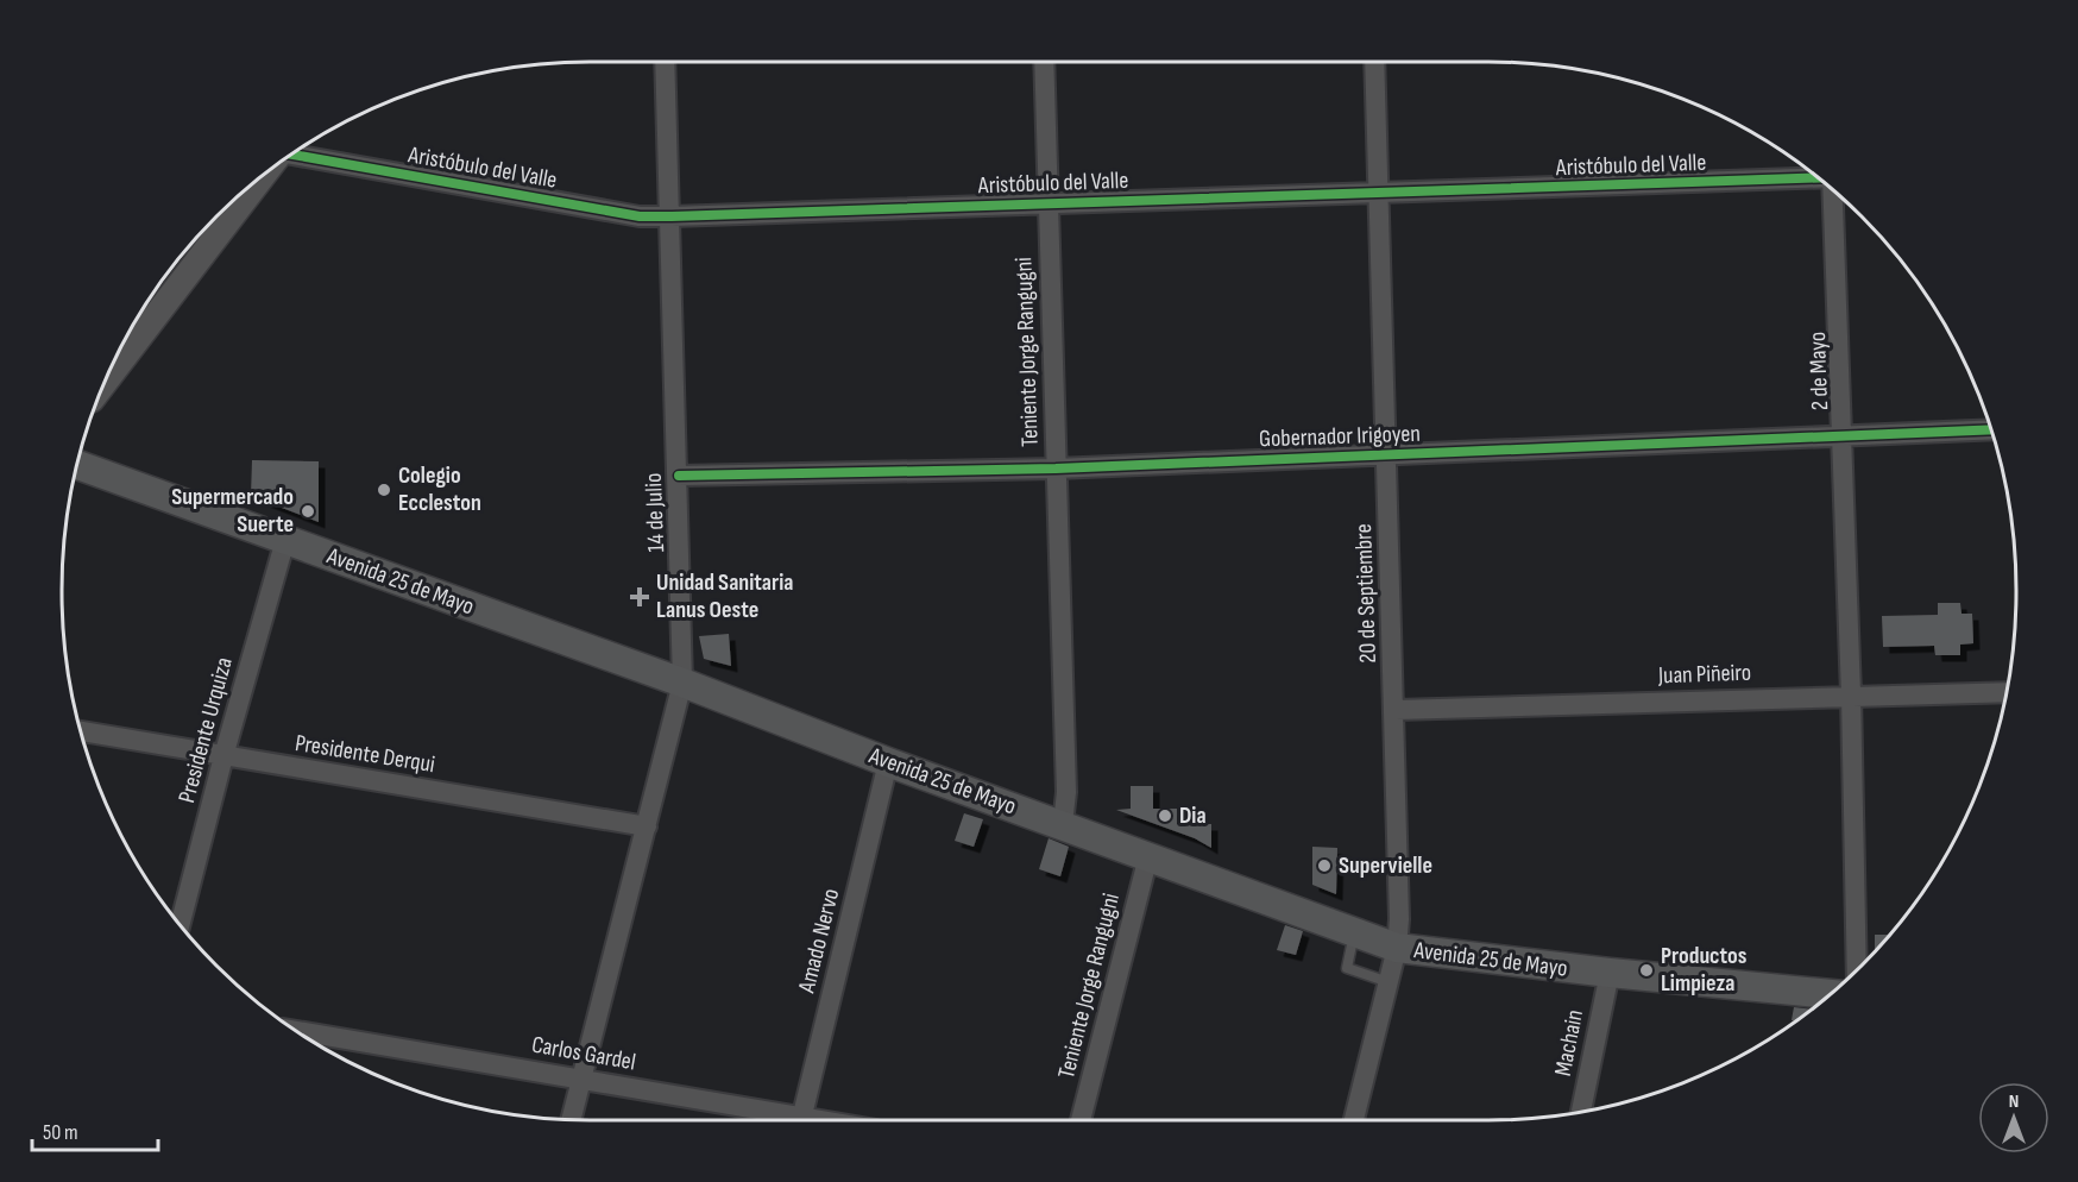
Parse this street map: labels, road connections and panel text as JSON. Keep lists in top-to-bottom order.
{
  "streets": {
    "main road": ["Avenida 25 de Mayo"],
    "street": [
      "Aristóbulo del Valle",
      "Teniente Jorge Rangugni",
      "2 de Mayo",
      "Gobernador Irigoyen",
      "14 de Julio",
      "20 de Septiembre",
      "Juan Piñeiro",
      "Presidente Urquiza",
      "Presidente Derqui",
      "Amado Nervo",
      "Machain",
      "Carlos Gardel"
    ]
  },
  "crossings": [
    ["Aristóbulo del Valle", "Teniente Jorge Rangugni"],
    ["Aristóbulo del Valle", "14 de Julio"],
    ["Aristóbulo del Valle", "20 de Septiembre"],
    ["Teniente Jorge Rangugni", "Gobernador Irigoyen"],
    ["Teniente Jorge Rangugni", "Avenida 25 de Mayo"],
    ["2 de Mayo", "Gobernador Irigoyen"],
    ["2 de Mayo", "Juan Piñeiro"],
    ["Gobernador Irigoyen", "14 de Julio"],
    ["Gobernador Irigoyen", "20 de Septiembre"],
    ["14 de Julio", "Avenida 25 de Mayo"],
    ["14 de Julio", "Presidente Derqui"],
    ["14 de Julio", "Carlos Gardel"],
    ["Avenida 25 de Mayo", "20 de Septiembre"],
    ["Avenida 25 de Mayo", "Presidente Urquiza"],
    ["Avenida 25 de Mayo", "Amado Nervo"],
    ["Avenida 25 de Mayo", "Machain"],
    ["20 de Septiembre", "Juan Piñeiro"],
    ["Presidente Urquiza", "Presidente Derqui"]
  ],
  "places": {
    "other": [
      "Colegio Eccleston",
      "Supermercado Suerte",
      "Dia",
      "Supervielle",
      "Productos Limpieza"
    ],
    "health": ["Unidad Sanitaria Lanus Oeste"]
  },
  "scale_bar": "50 m",
  "north": "top"
}
